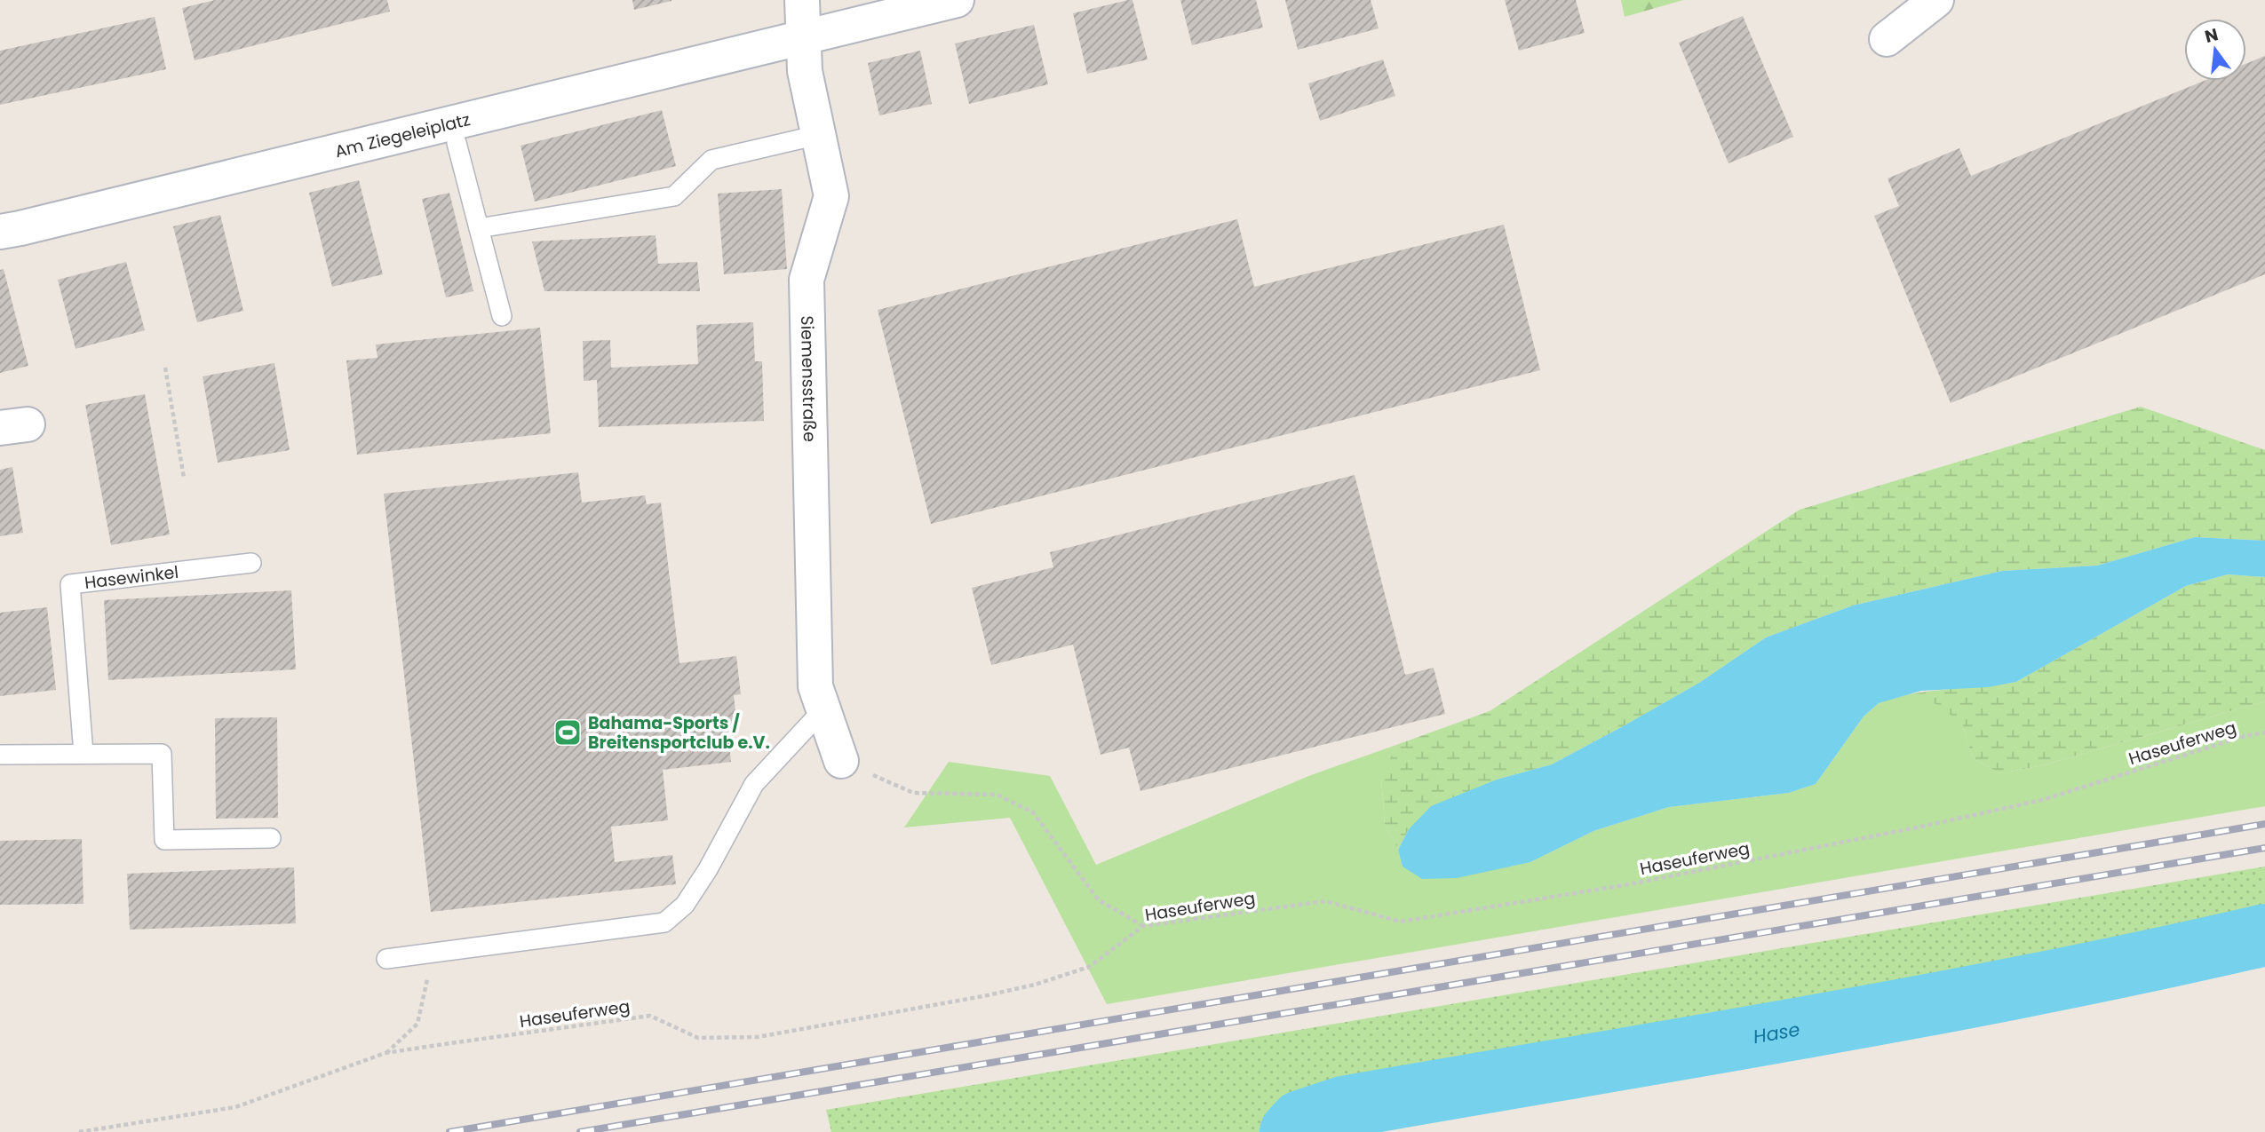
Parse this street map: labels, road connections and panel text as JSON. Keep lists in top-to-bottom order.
{
  "streets": {
    "street": ["Am Ziegeleiplatz", "Siemensstraße"],
    "lane": ["Hasewinkel"],
    "path": ["Haseuferweg"]
  },
  "crossings": [
    ["Am Ziegeleiplatz", "Siemensstraße"]
  ],
  "water": ["Hase"],
  "places": {
    "sports": ["Bahama-Sports / Breitensportclub e.V."]
  },
  "north": "top"
}
